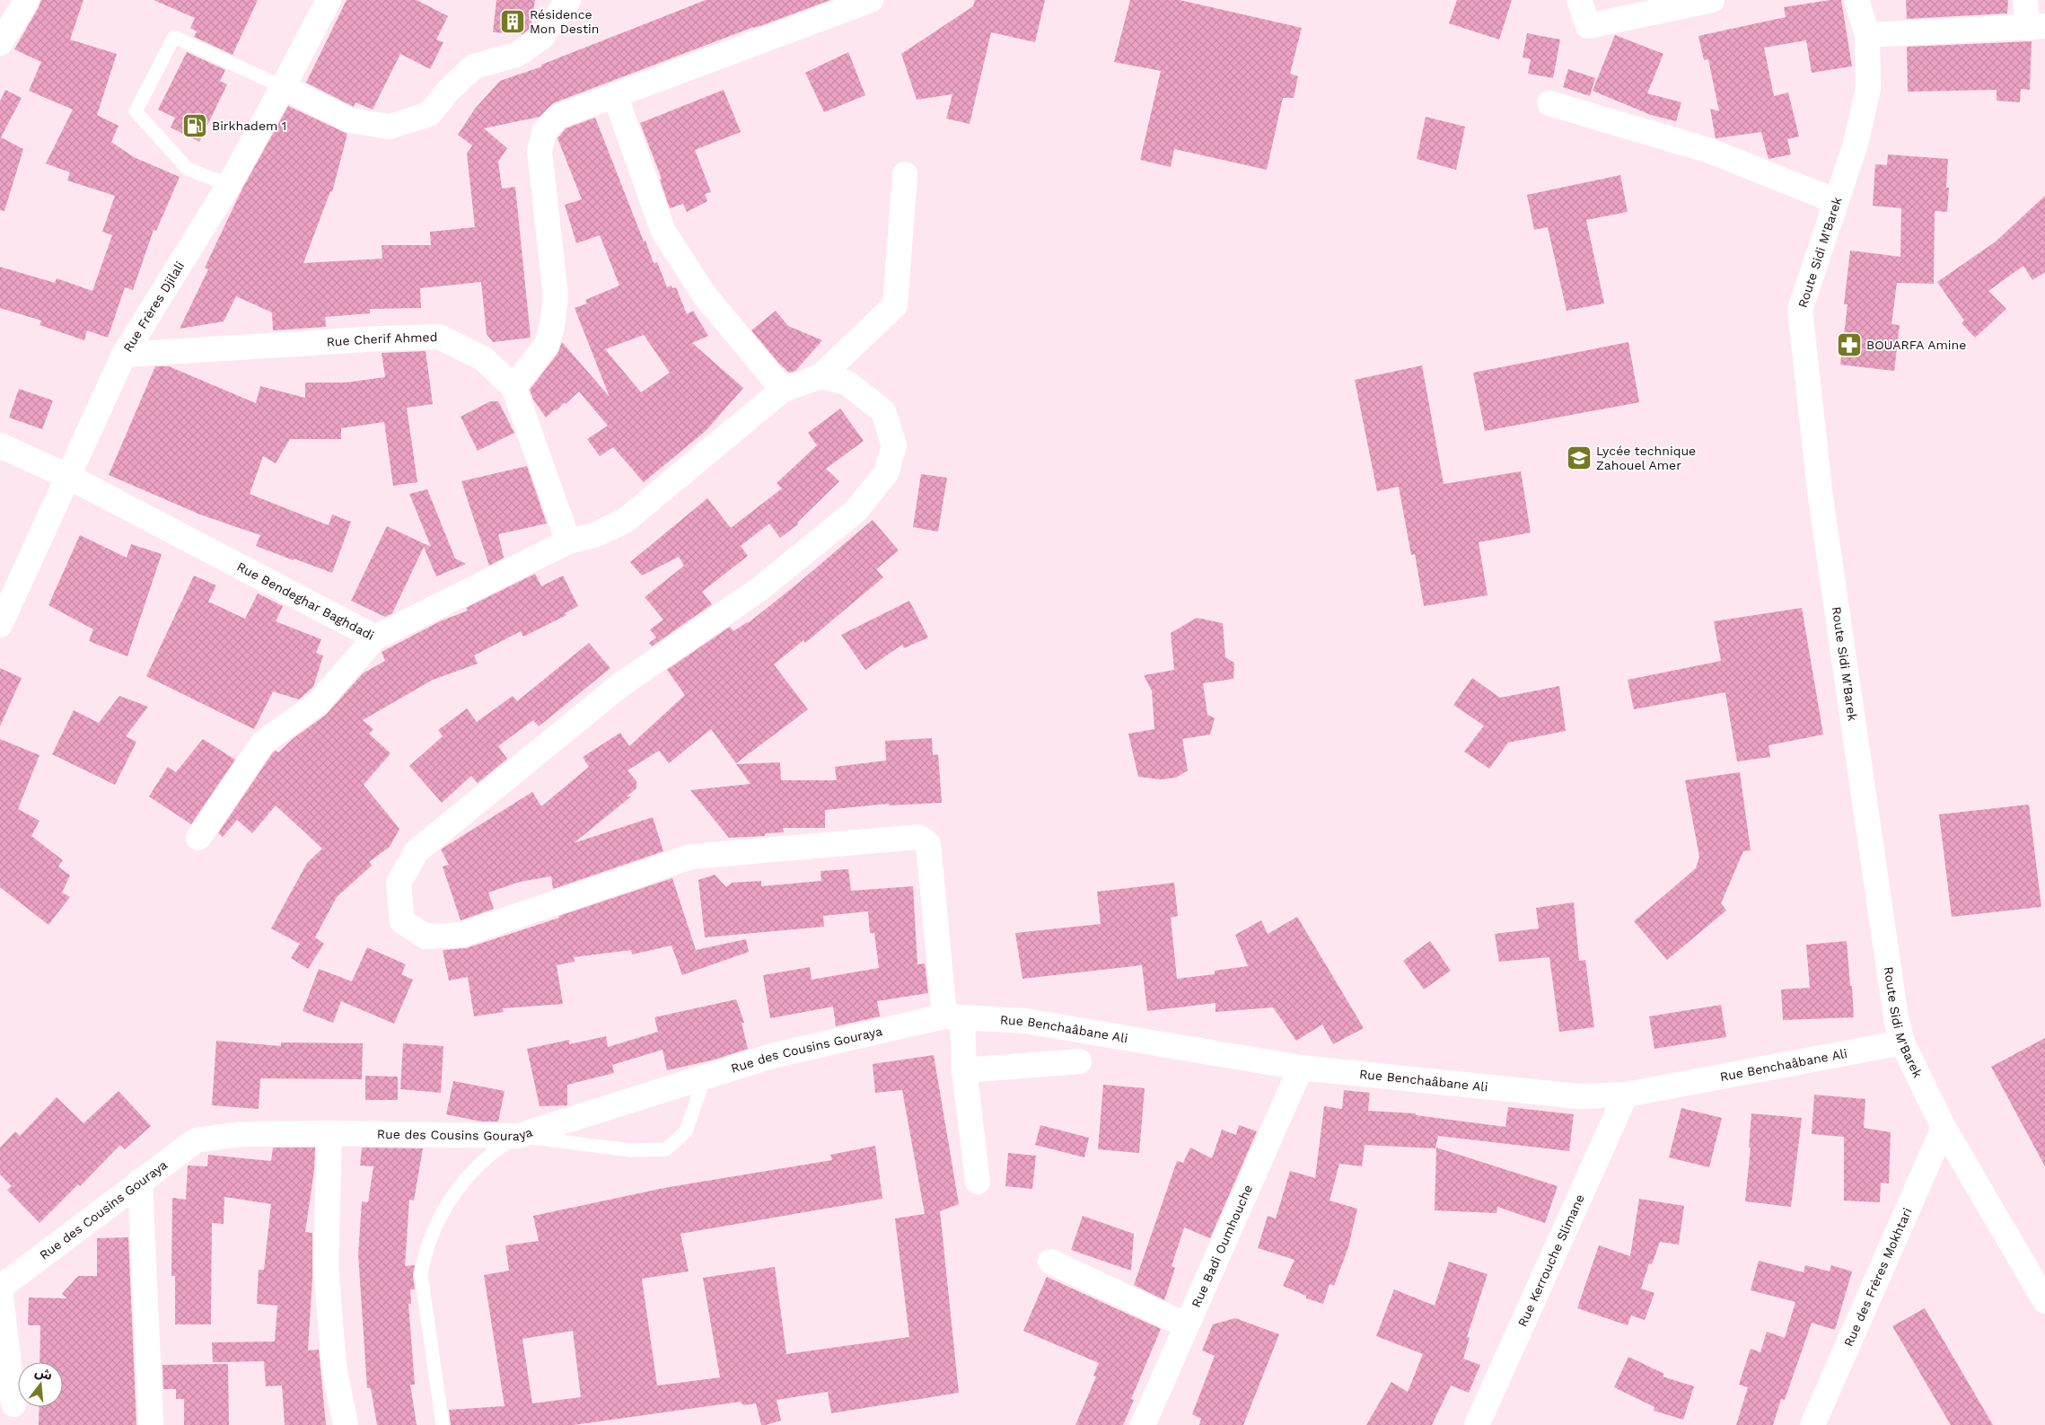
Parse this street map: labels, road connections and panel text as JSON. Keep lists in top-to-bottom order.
{
  "streets": {
    "street": [
      "Route Sidi M'Barek",
      "Rue Frères Djilali",
      "Rue Cherif Ahmed",
      "Rue Bendeghar Baghdadi",
      "Rue Benchaâbane Ali",
      "Rue des Cousins Gouraya",
      "Rue Badi Oumhouche",
      "Rue Kerrouche Slimane",
      "Rue des Frères Mokhtari"
    ]
  },
  "crossings": [
    ["Route Sidi M'Barek", "Rue Benchaâbane Ali"],
    ["Route Sidi M'Barek", "Rue des Frères Mokhtari"],
    ["Rue Frères Djilali", "Rue Cherif Ahmed"],
    ["Rue Frères Djilali", "Rue Bendeghar Baghdadi"],
    ["Rue Cherif Ahmed", "Rue Bendeghar Baghdadi"],
    ["Rue Benchaâbane Ali", "Rue des Cousins Gouraya"],
    ["Rue Benchaâbane Ali", "Rue Badi Oumhouche"],
    ["Rue Benchaâbane Ali", "Rue Kerrouche Slimane"]
  ],
  "places": {
    "building": ["Résidence Mon Destin"],
    "fuel station": ["Birkhadem 1"],
    "pharmacy": ["BOUARFA Amine"],
    "school or university": ["Lycée technique Zahouel Amer"]
  },
  "north": "top"
}
